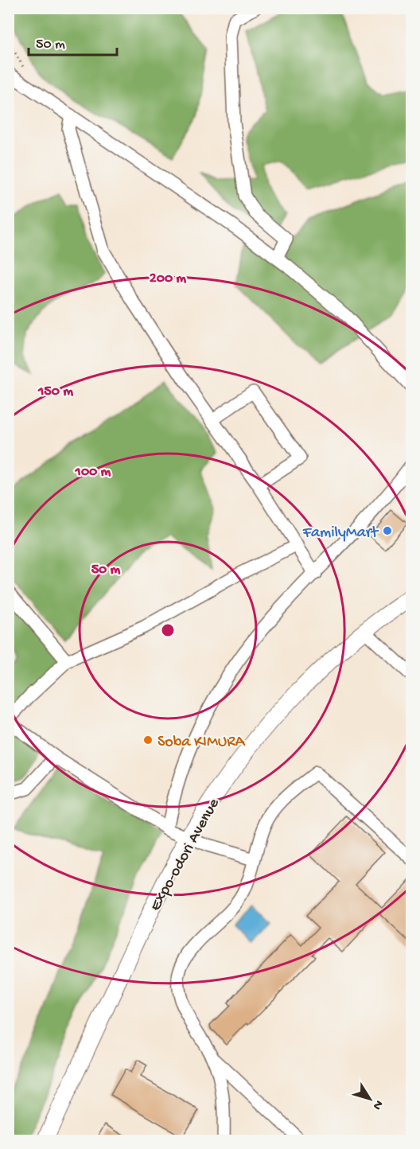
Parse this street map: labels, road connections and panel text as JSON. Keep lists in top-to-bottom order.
{
  "streets": {
    "main road": ["Expo-odori Avenue"]
  },
  "places": ["FamilyMart", "Soba KIMURA"],
  "scale_bar": "50 m",
  "north": "bottom right",
  "rings": [
    "200 m",
    "150 m",
    "100 m",
    "50 m"
  ]
}
